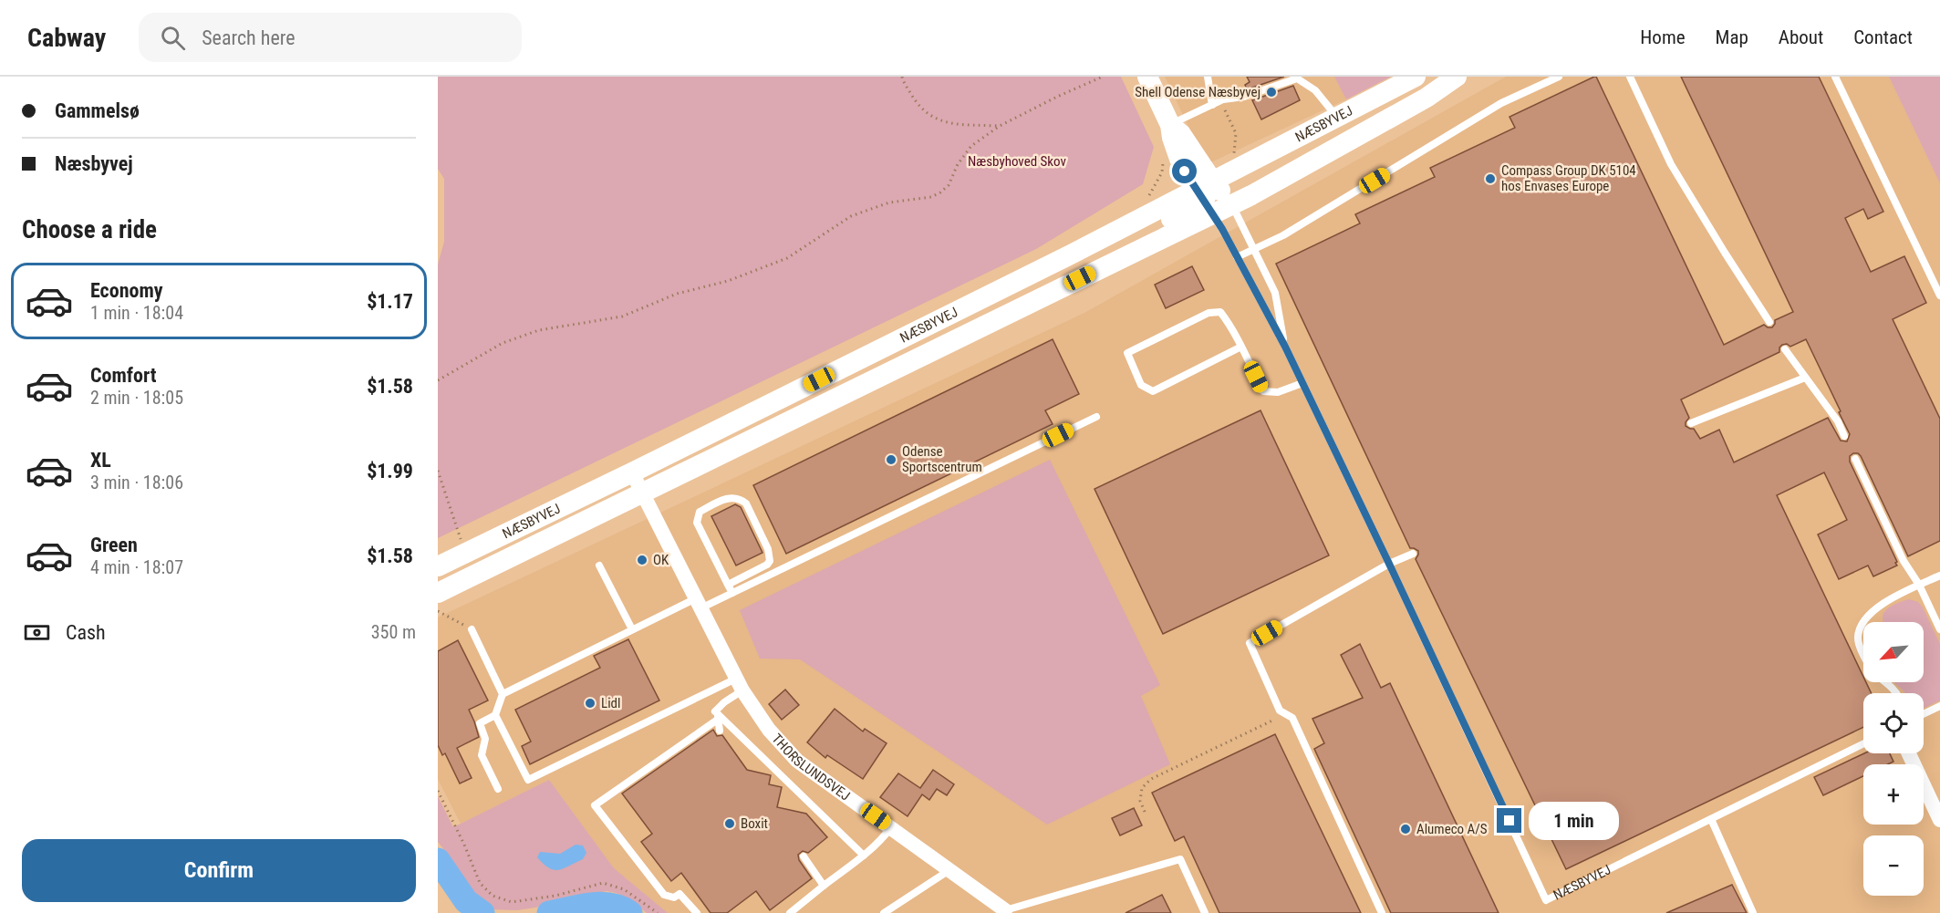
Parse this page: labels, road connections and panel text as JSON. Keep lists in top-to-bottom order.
{
  "streets": {
    "street": ["NÆSBYVEJ", "THORSLUNDSVEJ"]
  },
  "crossings": [
    ["NÆSBYVEJ", "THORSLUNDSVEJ"]
  ],
  "parks": ["Næsbyhoved Skov"],
  "places": [
    "Shell Odense Næsbyvej",
    "Compass Group DK 5104 hos Envases Europe",
    "Odense Sportscentrum",
    "OK",
    "Lidl",
    "Boxit",
    "Alumeco A/S"
  ],
  "north": "bottom left",
  "page": {
    "header": "Cabway",
    "search": "Search here",
    "nav": [
      "Home",
      "Map",
      "About",
      "Contact"
    ],
    "banner": ["Gammelsø", "Næsbyvej"],
    "heading": "Choose a ride",
    "list": [
      {
        "name": "Economy",
        "note": "1 min · 18:04",
        "value": "$1.17"
      },
      {
        "name": "Comfort",
        "note": "2 min · 18:05",
        "value": "$1.58"
      },
      {
        "name": "XL",
        "note": "3 min · 18:06",
        "value": "$1.99"
      },
      {
        "name": "Green",
        "note": "4 min · 18:07",
        "value": "$1.58"
      }
    ],
    "pay": ["Cash", "350 m"],
    "map_buttons": ["+", "−"],
    "bubble": "1 min",
    "buttons": "Confirm"
  }
}
